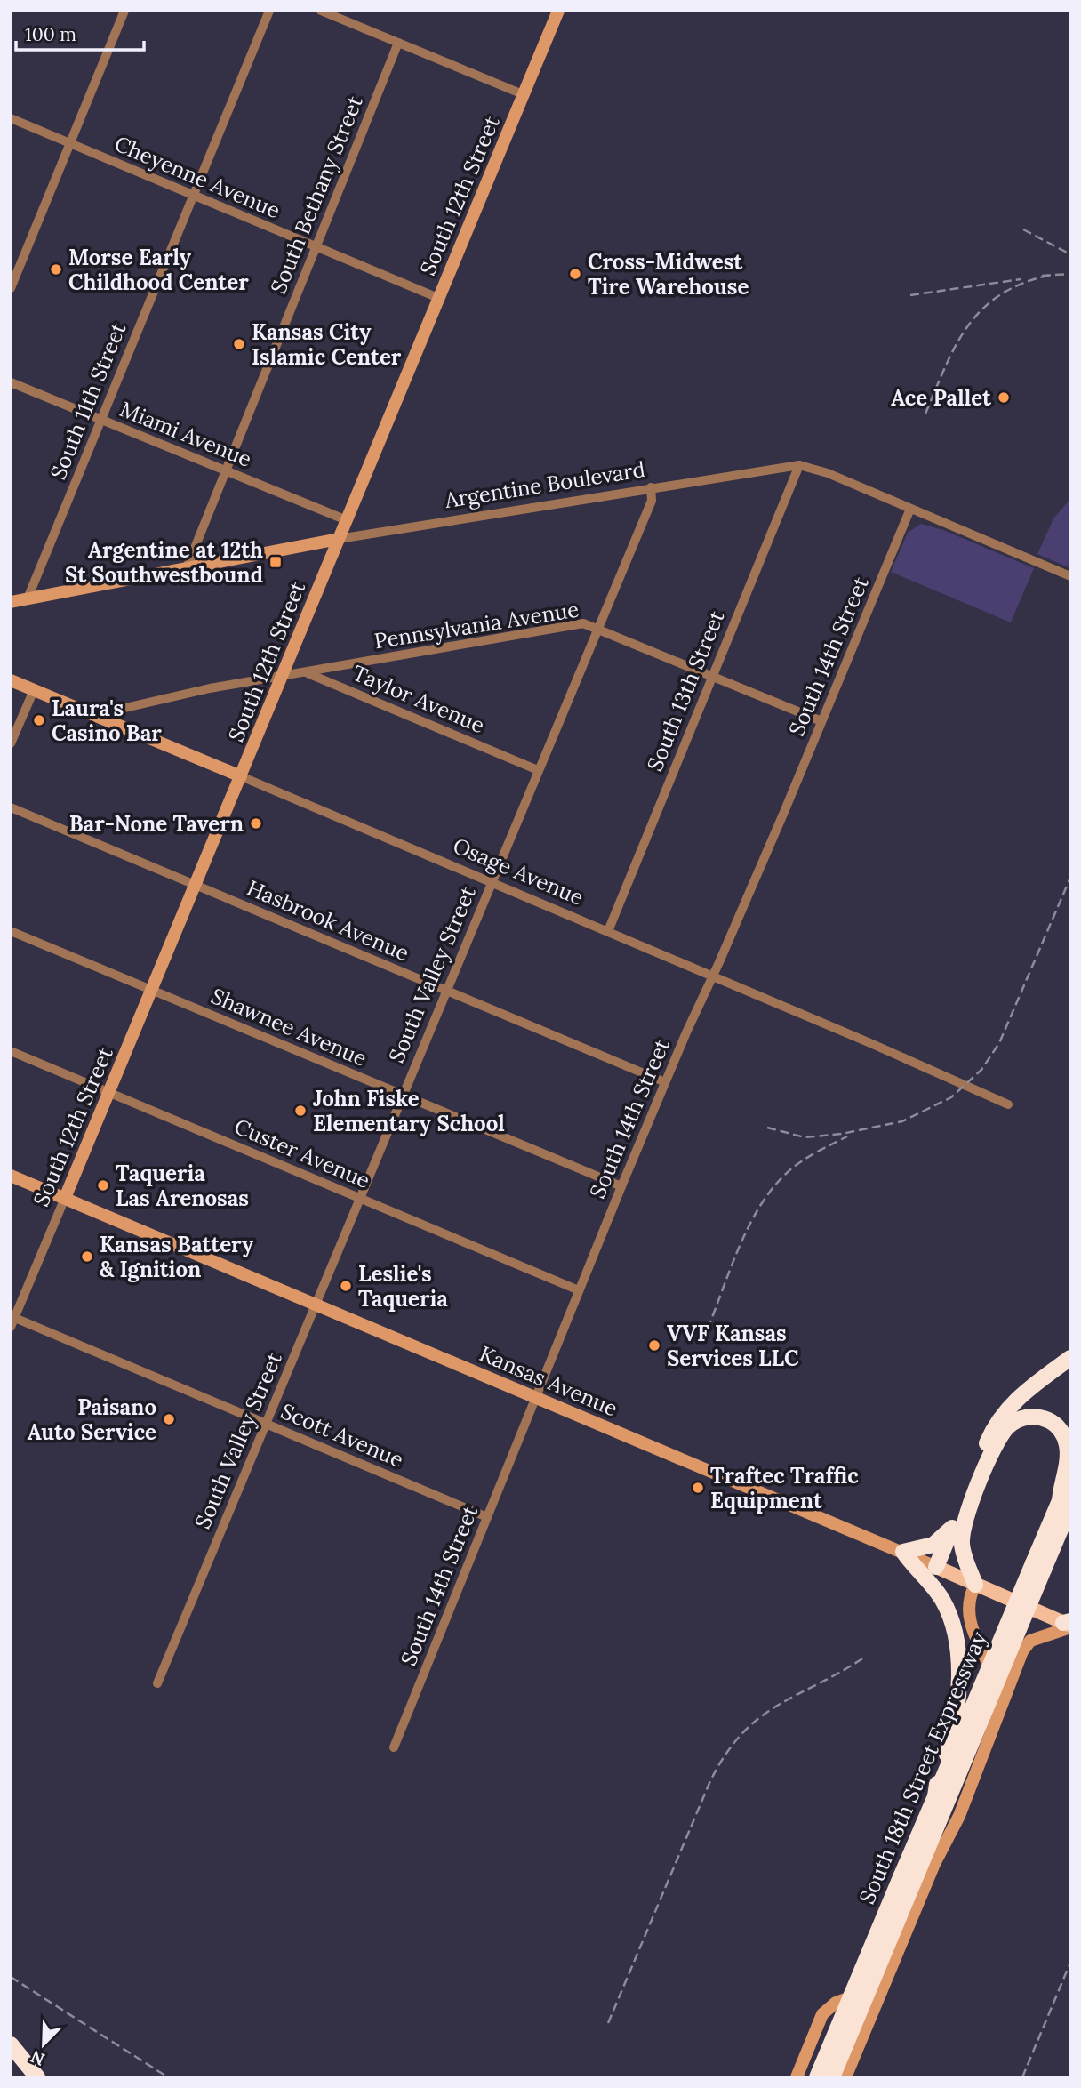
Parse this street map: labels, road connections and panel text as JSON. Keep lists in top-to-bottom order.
{
  "streets": {
    "highway": ["South 18th Street Expressway"],
    "main road": ["Kansas Avenue"],
    "street": [
      "Cheyenne Avenue",
      "South Bethany Street",
      "South 12th Street",
      "South 11th Street",
      "Miami Avenue",
      "Argentine Boulevard",
      "Pennsylvania Avenue",
      "South 14th Street",
      "South 13th Street",
      "Taylor Avenue",
      "Osage Avenue",
      "Hasbrook Avenue",
      "South Valley Street",
      "Shawnee Avenue",
      "Custer Avenue",
      "Scott Avenue"
    ]
  },
  "crossings": [
    ["Cheyenne Avenue", "South Bethany Street"],
    ["Cheyenne Avenue", "South 12th Street"],
    ["Cheyenne Avenue", "South 11th Street"],
    ["South Bethany Street", "Miami Avenue"],
    ["South Bethany Street", "Argentine Boulevard"],
    ["South 12th Street", "Miami Avenue"],
    ["South 12th Street", "Argentine Boulevard"],
    ["South 12th Street", "Osage Avenue"],
    ["South 12th Street", "Hasbrook Avenue"],
    ["South 12th Street", "Shawnee Avenue"],
    ["South 12th Street", "Custer Avenue"],
    ["South 12th Street", "Kansas Avenue"],
    ["South 12th Street", "Scott Avenue"],
    ["South 11th Street", "Miami Avenue"],
    ["South 11th Street", "Argentine Boulevard"],
    ["Argentine Boulevard", "South 14th Street"],
    ["Argentine Boulevard", "South 13th Street"],
    ["Argentine Boulevard", "South Valley Street"],
    ["Pennsylvania Avenue", "South 14th Street"],
    ["Pennsylvania Avenue", "South 13th Street"],
    ["Pennsylvania Avenue", "Taylor Avenue"],
    ["Pennsylvania Avenue", "South Valley Street"],
    ["South 14th Street", "Osage Avenue"],
    ["South 14th Street", "Hasbrook Avenue"],
    ["South 14th Street", "Shawnee Avenue"],
    ["South 14th Street", "Custer Avenue"],
    ["South 14th Street", "Kansas Avenue"],
    ["South 14th Street", "Scott Avenue"],
    ["South 13th Street", "Osage Avenue"],
    ["Taylor Avenue", "South Valley Street"],
    ["Osage Avenue", "South Valley Street"],
    ["Hasbrook Avenue", "South Valley Street"],
    ["South Valley Street", "Shawnee Avenue"],
    ["South Valley Street", "Custer Avenue"],
    ["South Valley Street", "Kansas Avenue"],
    ["South Valley Street", "Scott Avenue"]
  ],
  "places": {
    "other": [
      "Morse Early Childhood Center",
      "Cross-Midwest Tire Warehouse",
      "Kansas City Islamic Center",
      "Ace Pallet",
      "Laura's Casino Bar",
      "Bar-None Tavern",
      "John Fiske Elementary School",
      "Taqueria Las Arenosas",
      "Kansas Battery & Ignition",
      "Leslie's Taqueria",
      "VVF Kansas Services LLC",
      "Paisano Auto Service",
      "Traftec Traffic Equipment"
    ],
    "transit": ["Argentine at 12th St Southwestbound"]
  },
  "scale_bar": "100 m",
  "north": "bottom left"
}
